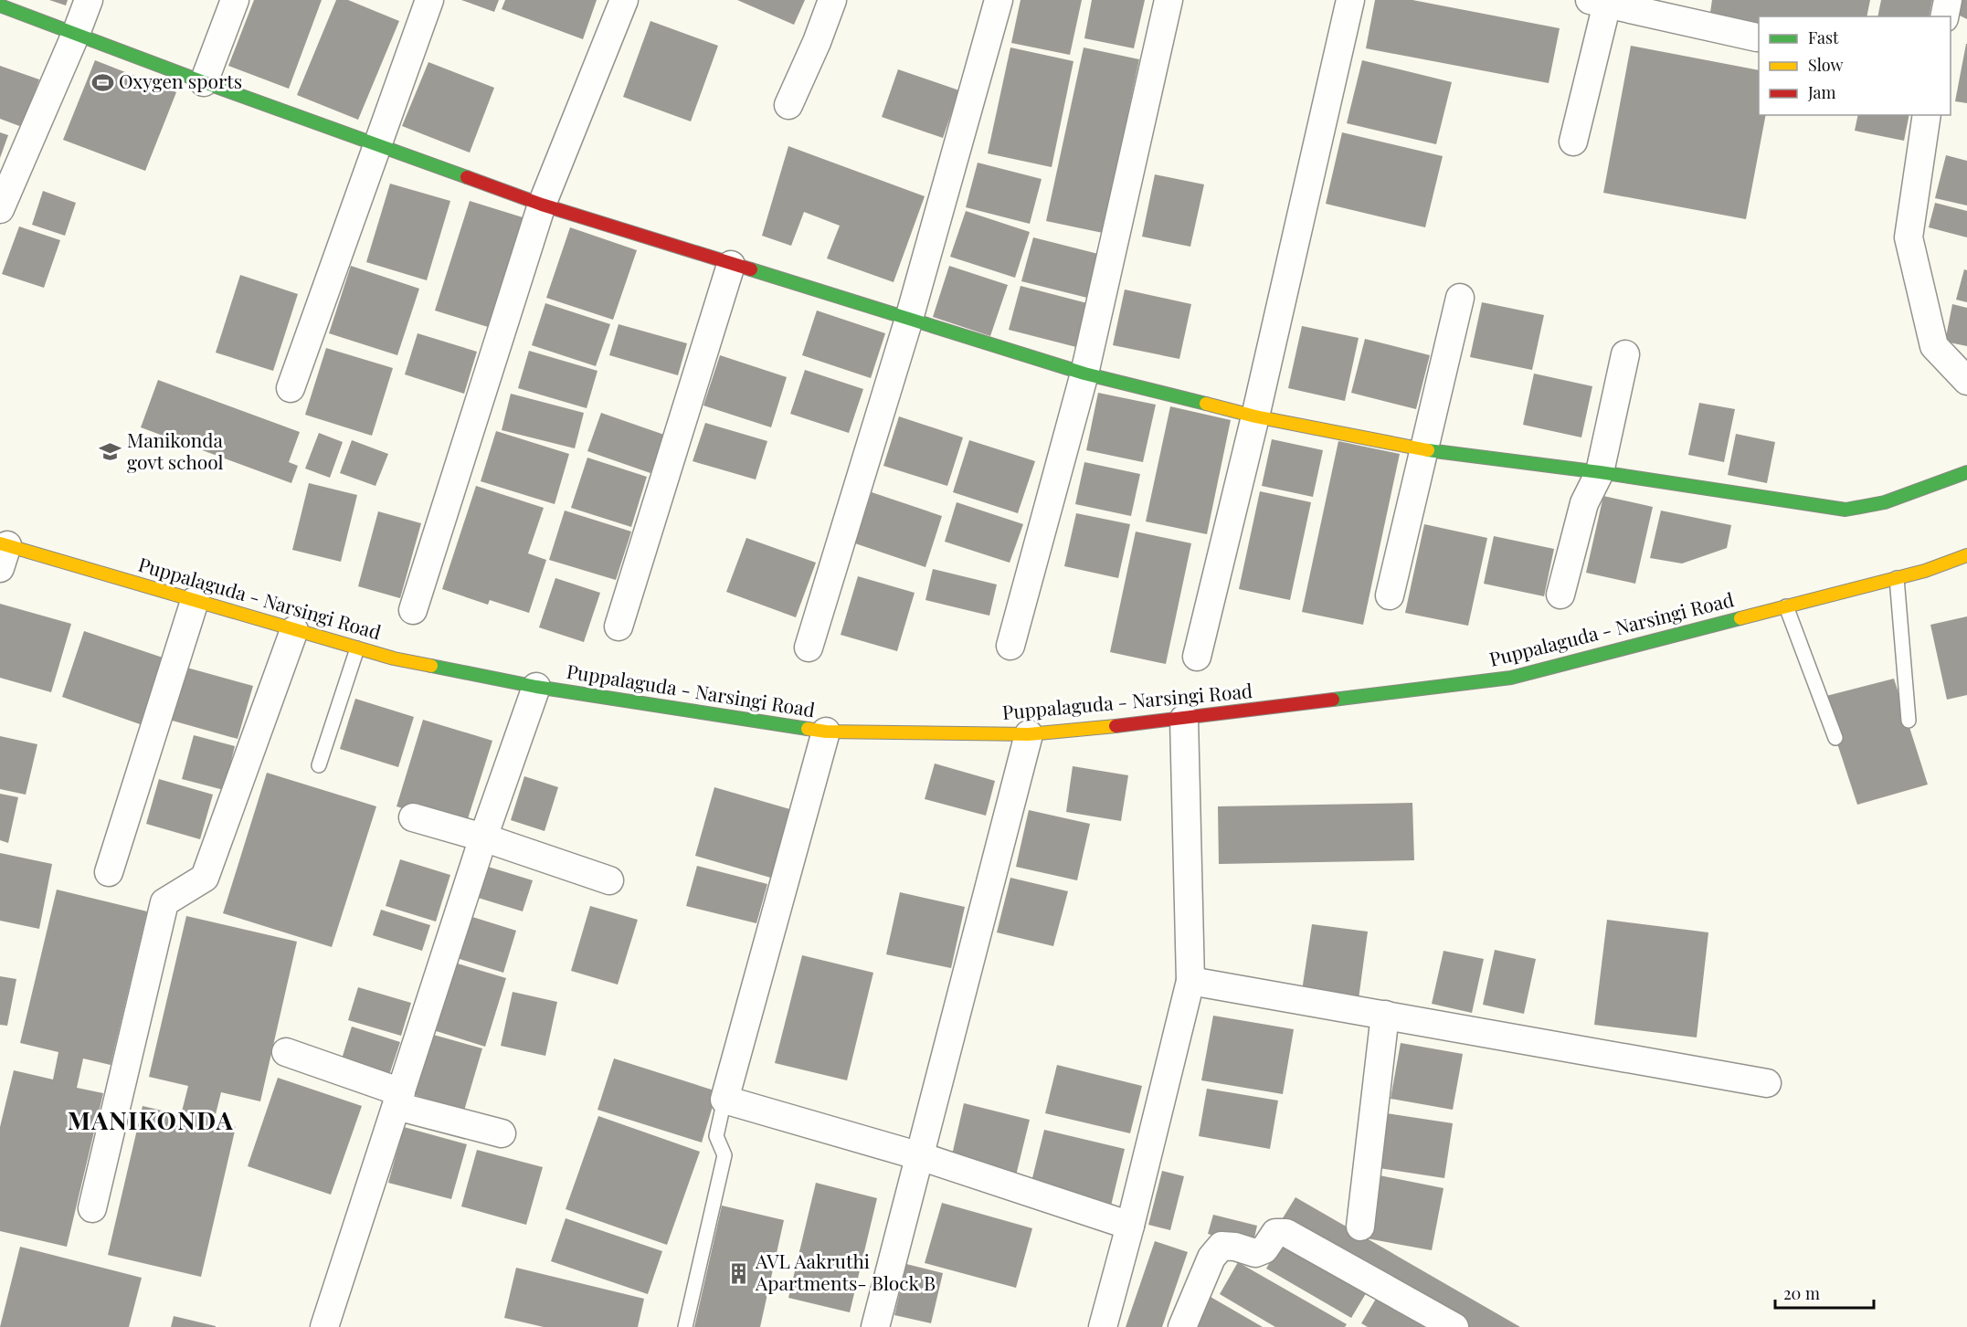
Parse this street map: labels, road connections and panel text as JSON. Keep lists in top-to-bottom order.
{
  "streets": {
    "street": ["Puppalaguda - Narsingi Road"]
  },
  "districts": ["MANIKONDA"],
  "places": {
    "sports": ["Oxygen sports"],
    "school or university": ["Manikonda govt school"],
    "building": ["AVL Aakruthi Apartments- Block B"]
  },
  "legend": ["Fast", "Slow", "Jam"],
  "scale_bar": "20 m"
}
